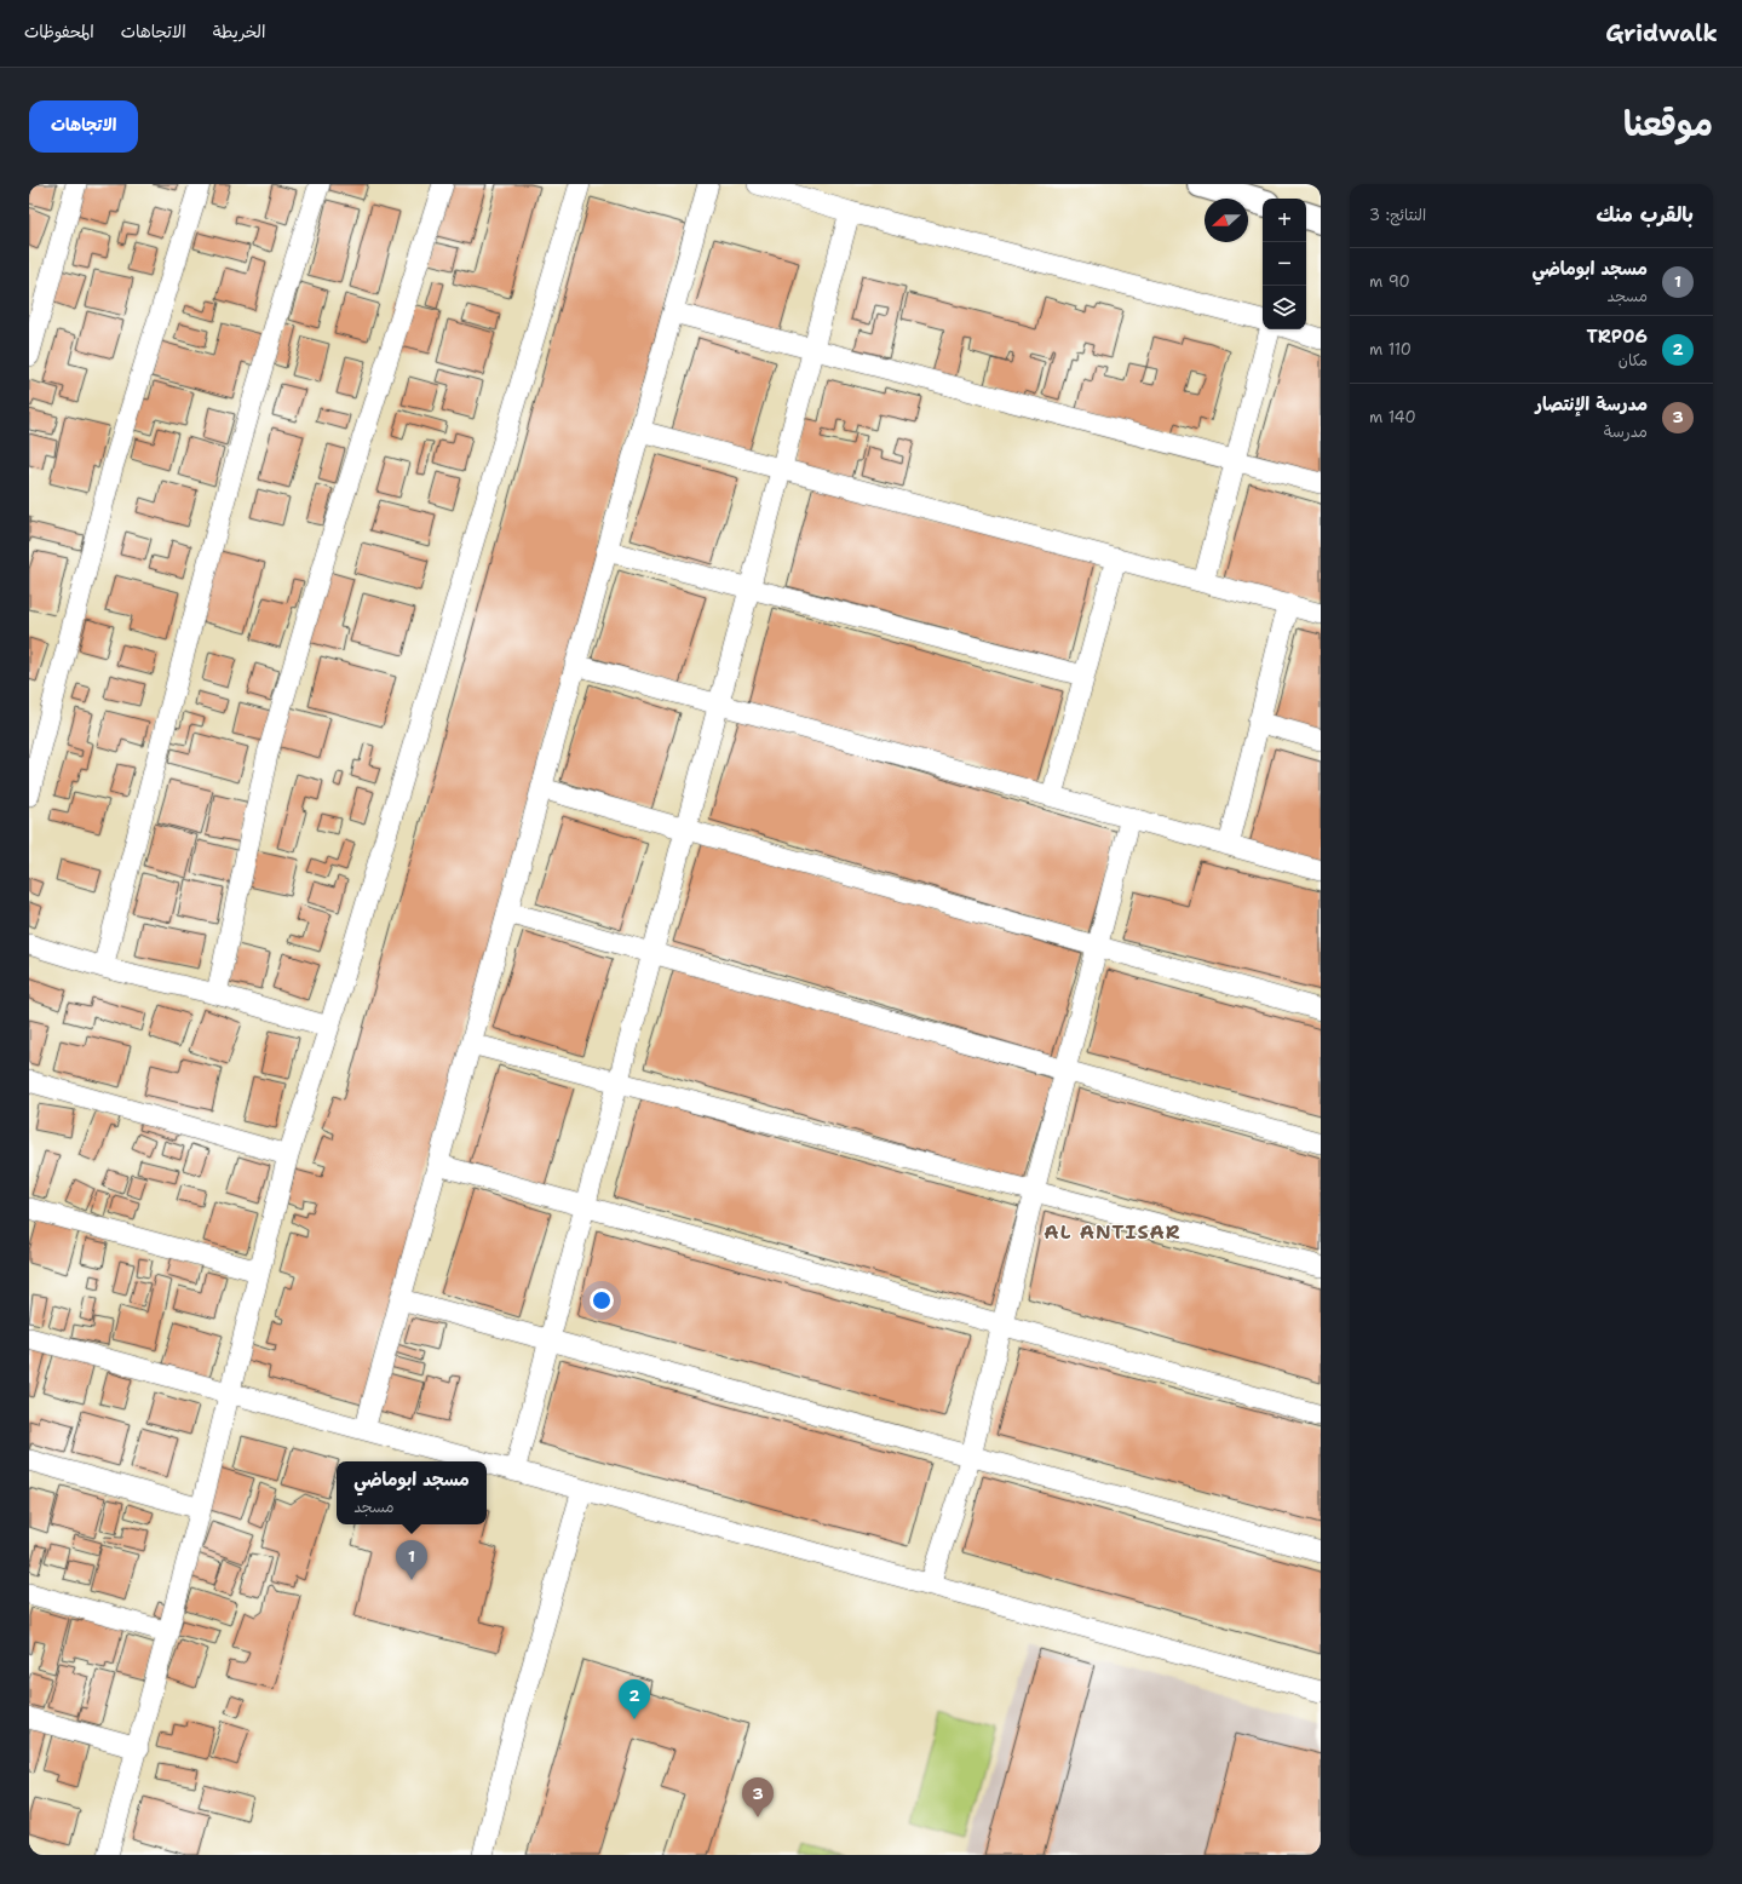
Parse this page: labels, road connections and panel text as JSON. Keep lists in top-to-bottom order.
{
  "districts": ["AL ANTISAR"],
  "north": "left",
  "page": {
    "header": "Gridwalk",
    "nav": ["الخريطة", "الاتجاهات", "المحفوظات"],
    "title": "موقعنا",
    "buttons": "الاتجاهات",
    "heading": ["بالقرب منك", "النتائج: 3"],
    "map_buttons": ["+", "−"],
    "list": [
      {
        "mark": "1",
        "name": "مسجد ابوماضي",
        "note": "مسجد",
        "value": "90 m"
      },
      {
        "mark": "2",
        "name": "TRP06",
        "note": "مكان",
        "value": "110 m"
      },
      {
        "mark": "3",
        "name": "مدرسة الإنتصار",
        "note": "مدرسة",
        "value": "140 m"
      }
    ],
    "popup": ["مسجد ابوماضي", "مسجد"],
    "pins": ["1", "2", "3"]
  }
}
